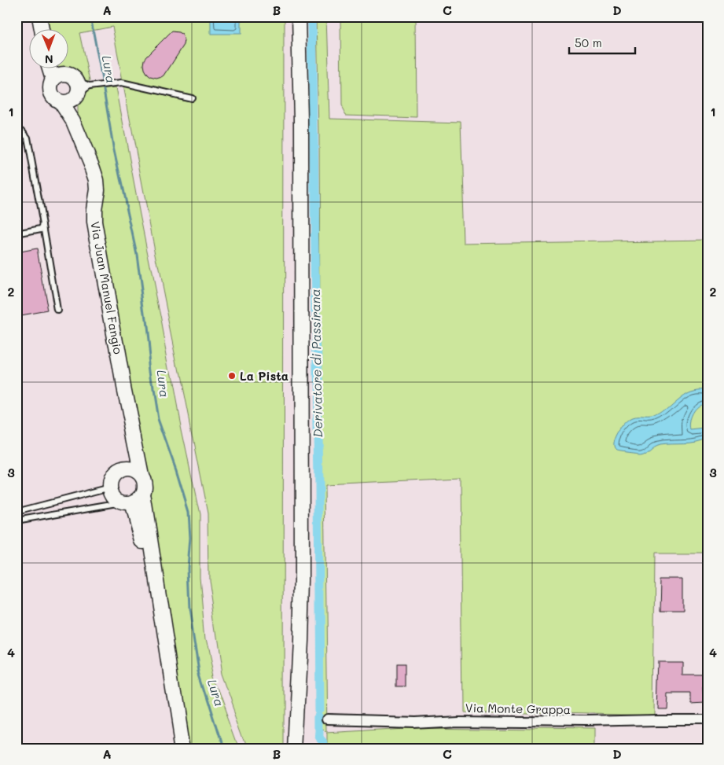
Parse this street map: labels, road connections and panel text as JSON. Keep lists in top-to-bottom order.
{
  "streets": {
    "street": ["Via Juan Manuel Fangio", "Via Monte Grappa"]
  },
  "water": ["Lura", "Derivatore di Passirana"],
  "places": ["La Pista"],
  "scale_bar": "50 m",
  "north": "bottom",
  "grid": {
    "columns": [
      "A",
      "B",
      "C",
      "D"
    ],
    "rows": [
      "1",
      "2",
      "3",
      "4"
    ]
  }
}
